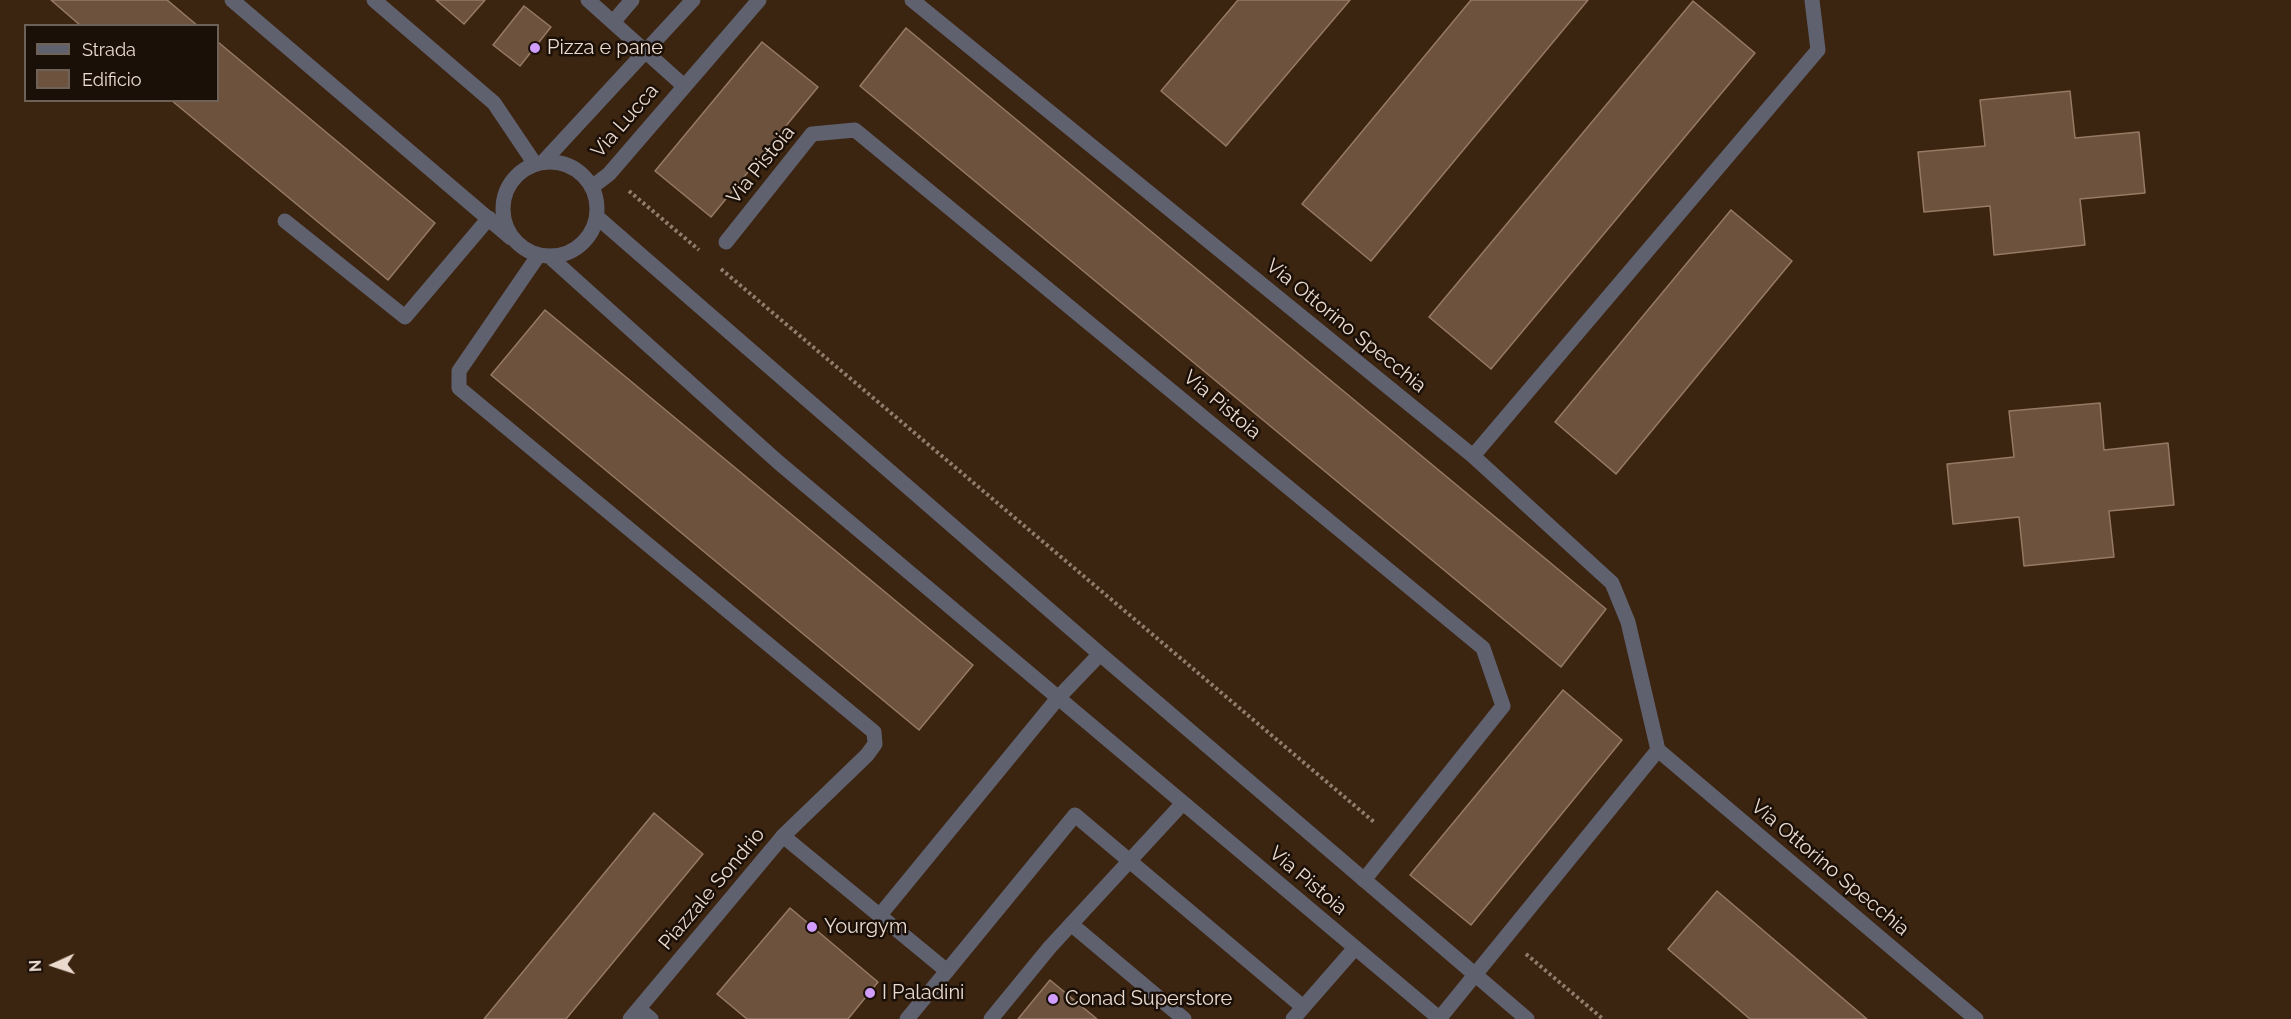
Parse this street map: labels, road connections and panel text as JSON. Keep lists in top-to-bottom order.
{
  "streets": {
    "street": [
      "Via Lucca",
      "Via Pistoia",
      "Via Ottorino Specchia",
      "Piazzale Sondrio"
    ]
  },
  "crossings": [
    ["Via Lucca", "Via Pistoia"]
  ],
  "places": [
    "Pizza e pane",
    "Yourgym",
    "I Paladini",
    "Conad Superstore"
  ],
  "legend": ["Strada", "Edificio"],
  "north": "left"
}
